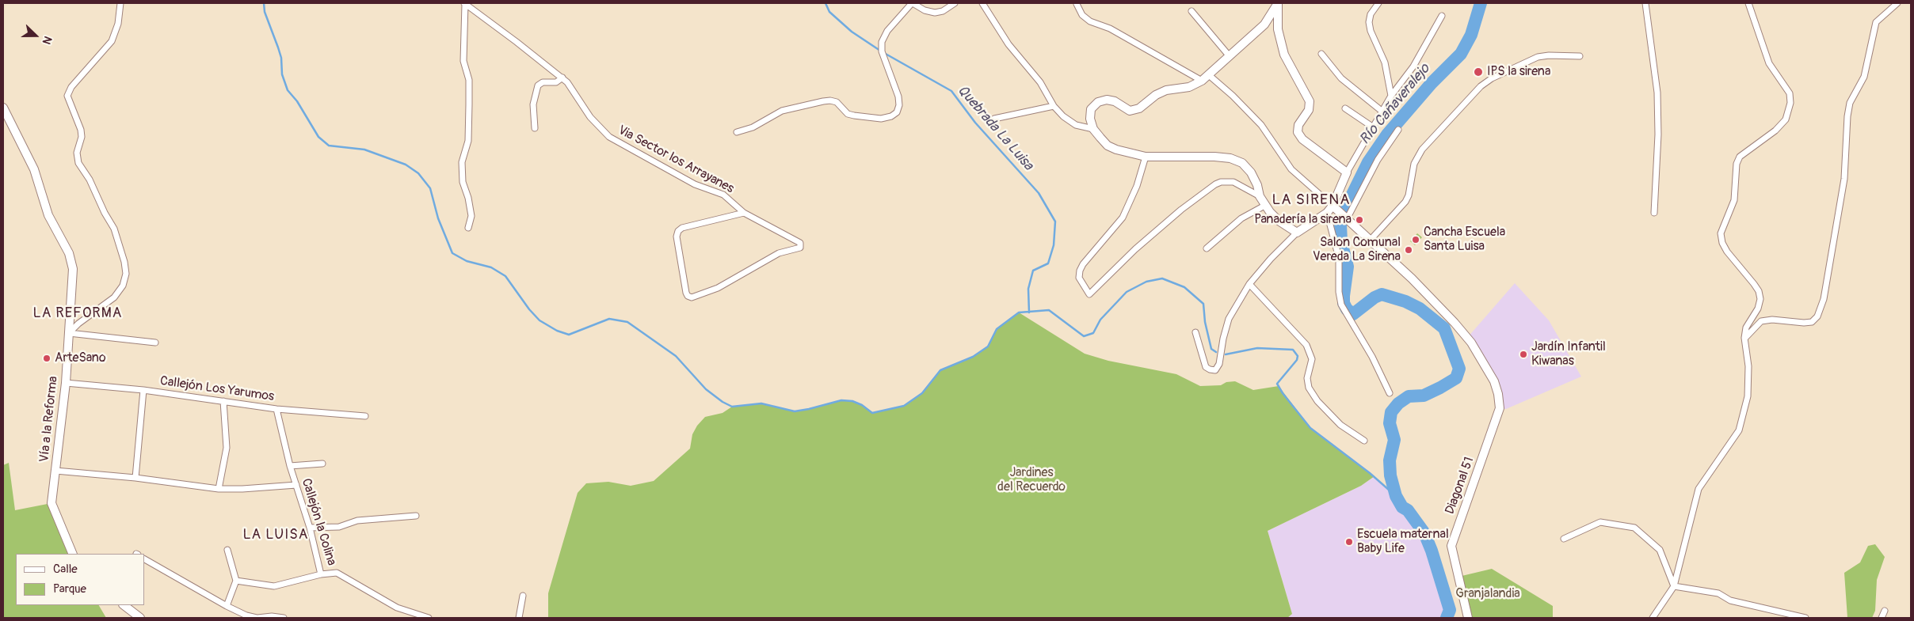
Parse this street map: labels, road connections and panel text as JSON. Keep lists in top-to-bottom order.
{
  "streets": {
    "street": [
      "Via Sector los Arrayanes",
      "Callejón Los Yarumos",
      "Vía a la Reforma",
      "Diagonal 51",
      "Callejón la Colina"
    ]
  },
  "crossings": [
    ["Callejón Los Yarumos", "Vía a la Reforma"],
    ["Callejón Los Yarumos", "Callejón la Colina"]
  ],
  "districts": ["LA SIRENA", "LA REFORMA", "LA LUISA"],
  "water": ["Río Cañaveralejo", "Quebrada La Luisa"],
  "parks": ["Jardines del Recuerdo", "Granjalandia"],
  "places": [
    "IPS la sirena",
    "Panadería la sirena",
    "Cancha Escuela Santa Luisa",
    "Salon Comunal Vereda La Sirena",
    "Jardín Infantil Kiwanas",
    "ArteSano",
    "Escuela maternal Baby Life"
  ],
  "legend": ["Calle", "Parque"],
  "north": "right"
}
